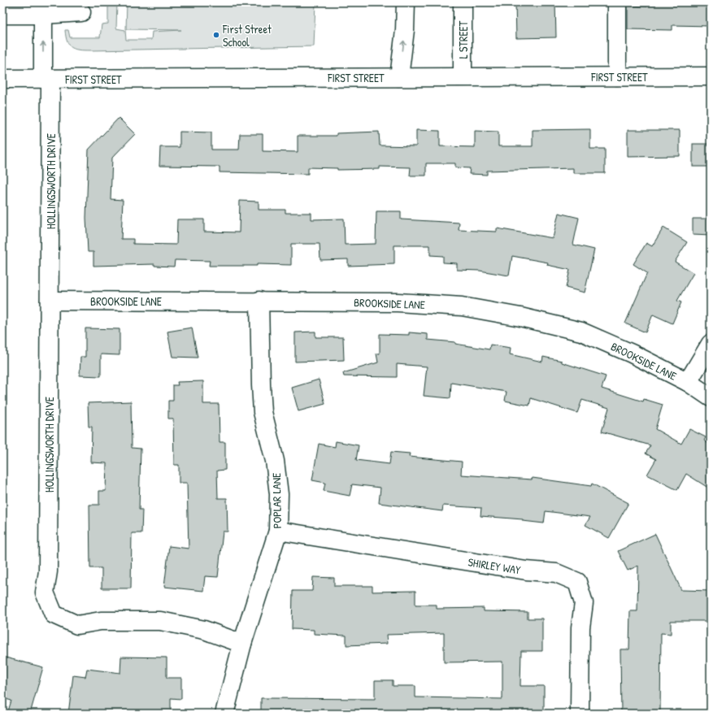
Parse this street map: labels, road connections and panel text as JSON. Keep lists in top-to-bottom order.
{
  "streets": {
    "street": [
      "L STREET",
      "FIRST STREET",
      "HOLLINGSWORTH DRIVE",
      "BROOKSIDE LANE",
      "POPLAR LANE",
      "SHIRLEY WAY"
    ]
  },
  "crossings": [
    ["L STREET", "FIRST STREET"],
    ["FIRST STREET", "HOLLINGSWORTH DRIVE"],
    ["HOLLINGSWORTH DRIVE", "BROOKSIDE LANE"],
    ["HOLLINGSWORTH DRIVE", "POPLAR LANE"],
    ["BROOKSIDE LANE", "POPLAR LANE"],
    ["POPLAR LANE", "SHIRLEY WAY"]
  ],
  "places": ["First Street School"]
}
